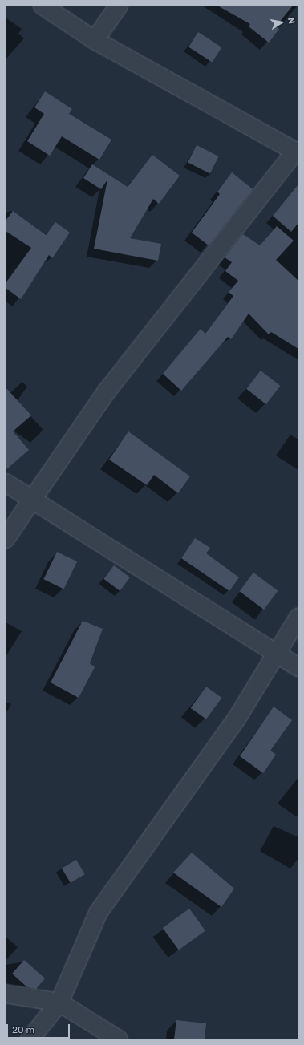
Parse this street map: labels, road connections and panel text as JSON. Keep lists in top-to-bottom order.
{
  "scale_bar": "20 m",
  "north": "right"
}
